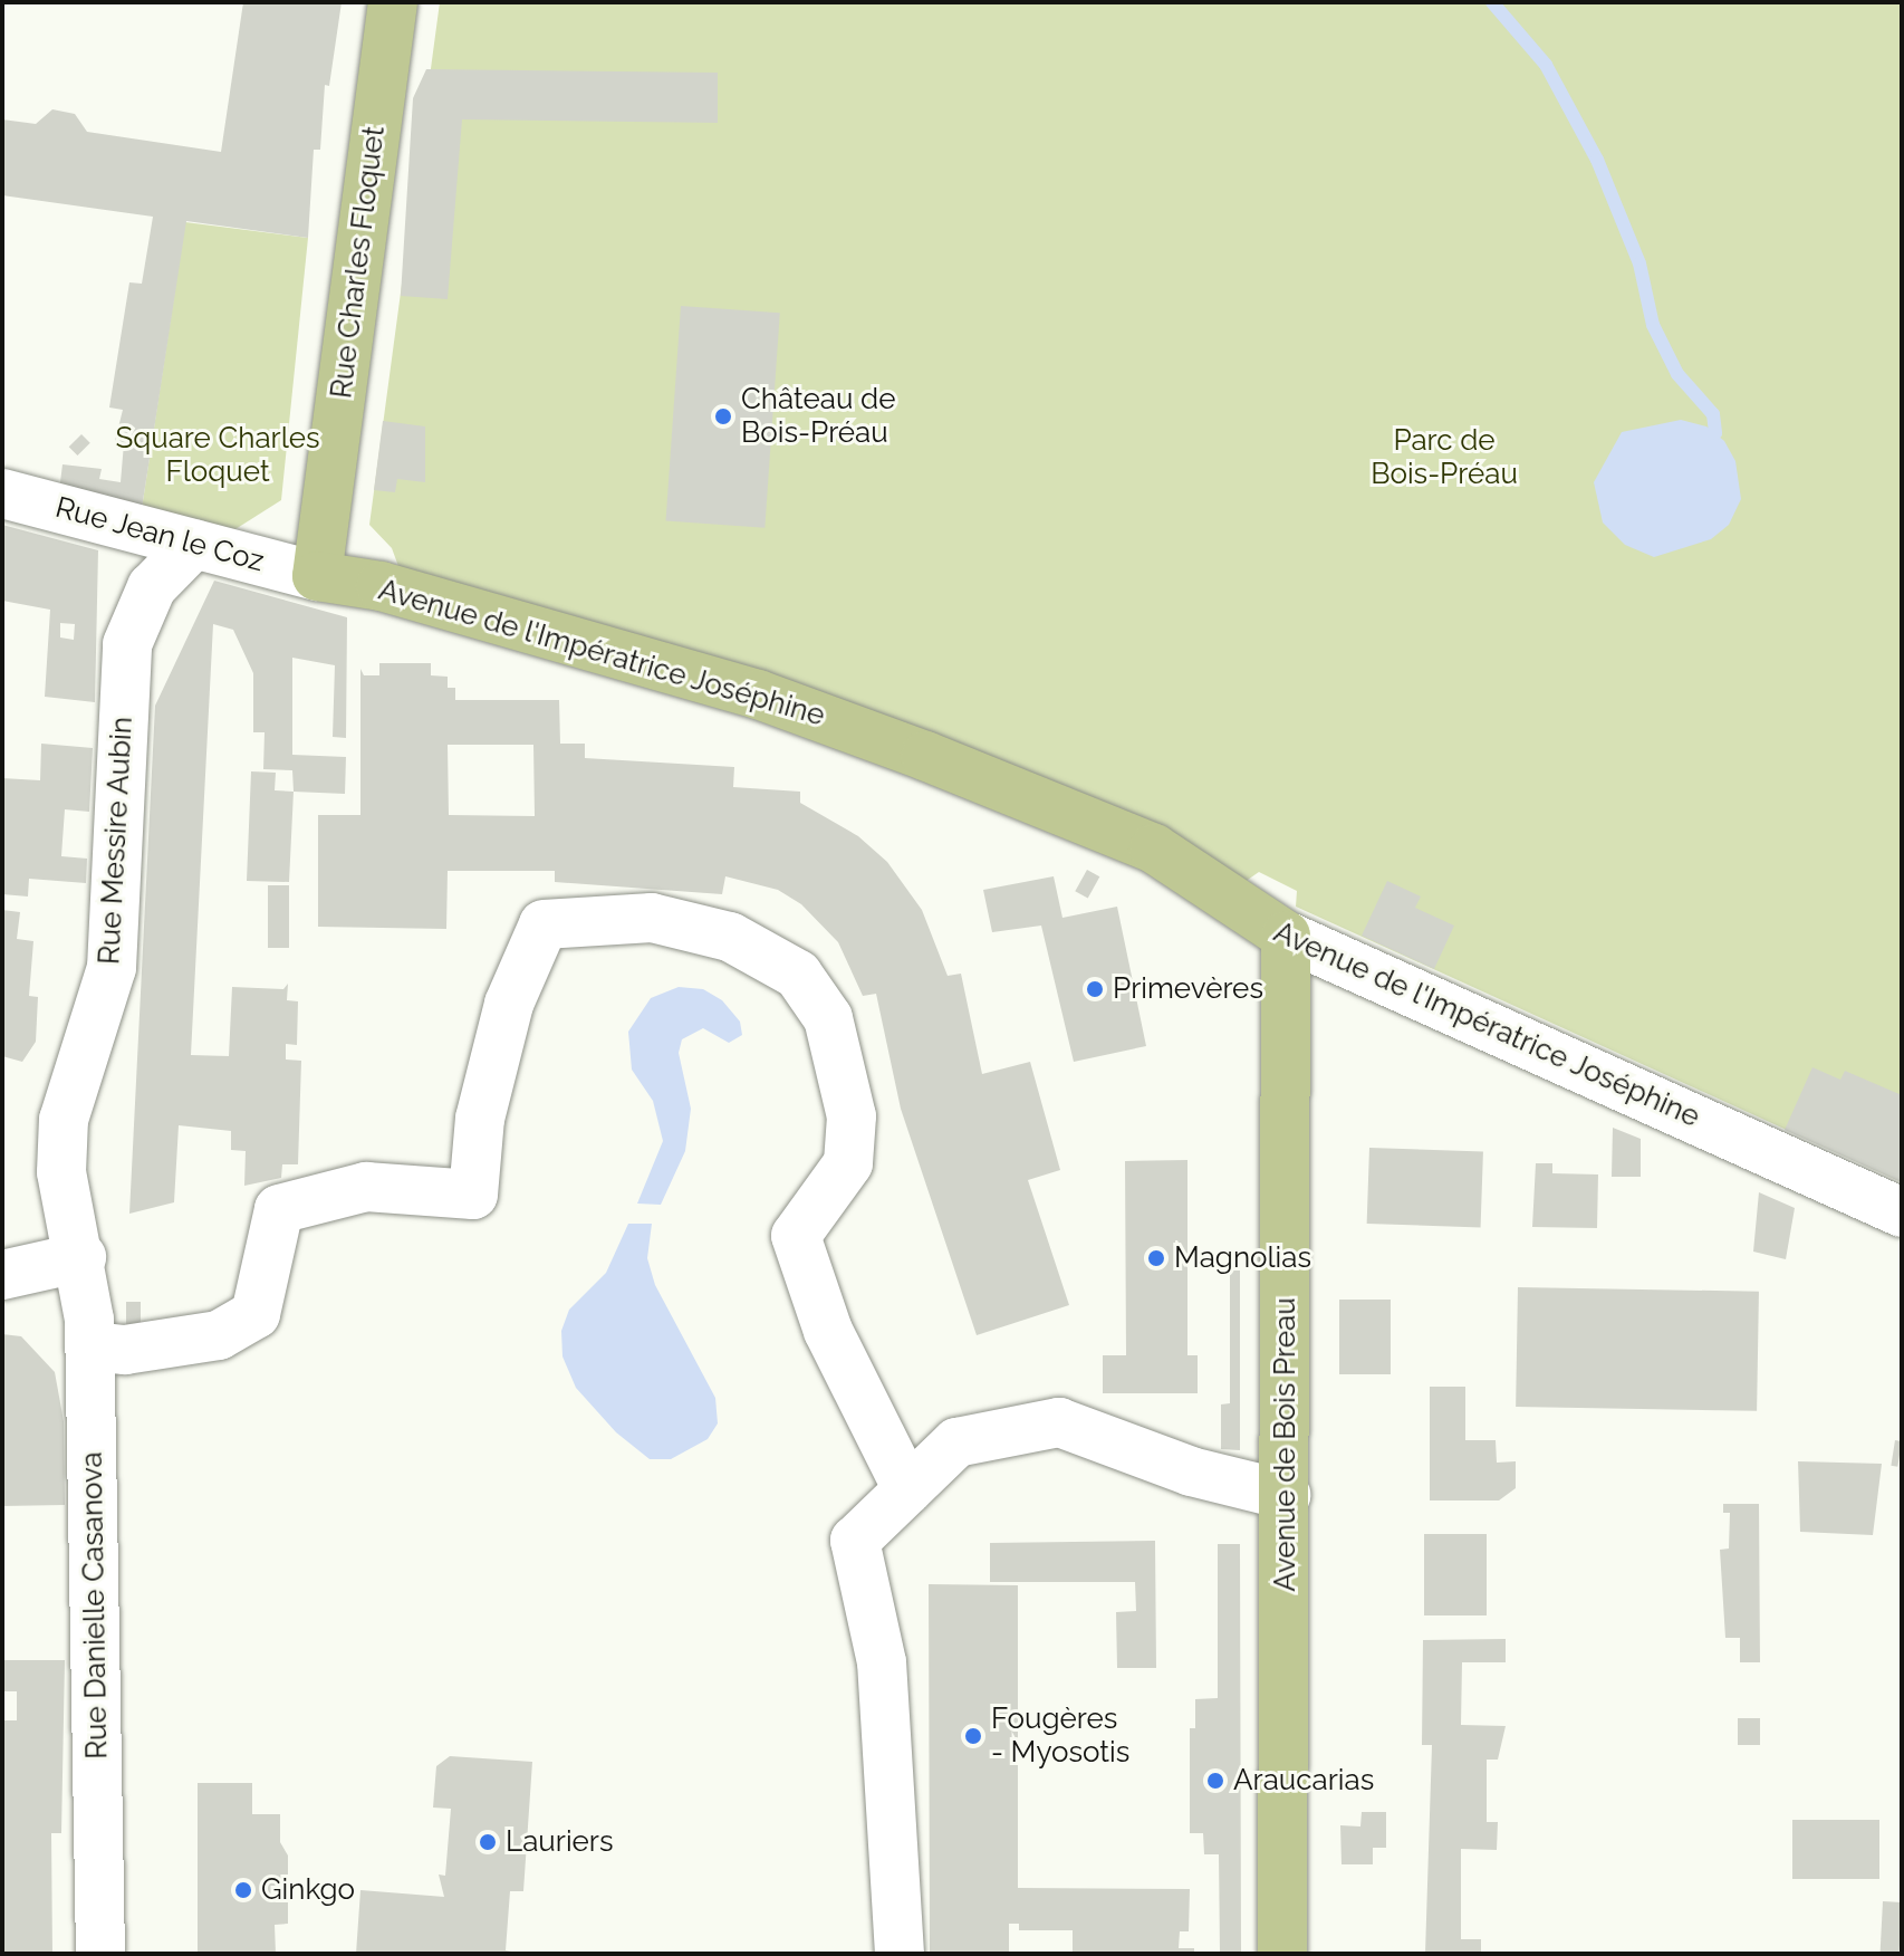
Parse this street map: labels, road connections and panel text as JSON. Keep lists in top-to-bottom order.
{
  "streets": {
    "main road": ["Rue Charles Floquet", "Avenue de l'Impératrice Joséphine", "Avenue de Bois Preau"],
    "street": ["Rue Jean le Coz", "Rue Messire Aubin", "Rue Danielle Casanova"]
  },
  "crossings": [
    ["Rue Charles Floquet", "Rue Jean le Coz"],
    ["Rue Charles Floquet", "Avenue de l'Impératrice Joséphine"],
    ["Rue Jean le Coz", "Avenue de l'Impératrice Joséphine"],
    ["Rue Jean le Coz", "Rue Messire Aubin"],
    ["Avenue de l'Impératrice Joséphine", "Avenue de Bois Preau"],
    ["Rue Messire Aubin", "Rue Danielle Casanova"]
  ],
  "parks": ["Square Charles Floquet", "Parc de Bois-Préau"],
  "places": [
    "Château de Bois-Préau",
    "Primevères",
    "Magnolias",
    "Fougères - Myosotis",
    "Araucarias",
    "Lauriers",
    "Ginkgo"
  ]
}
